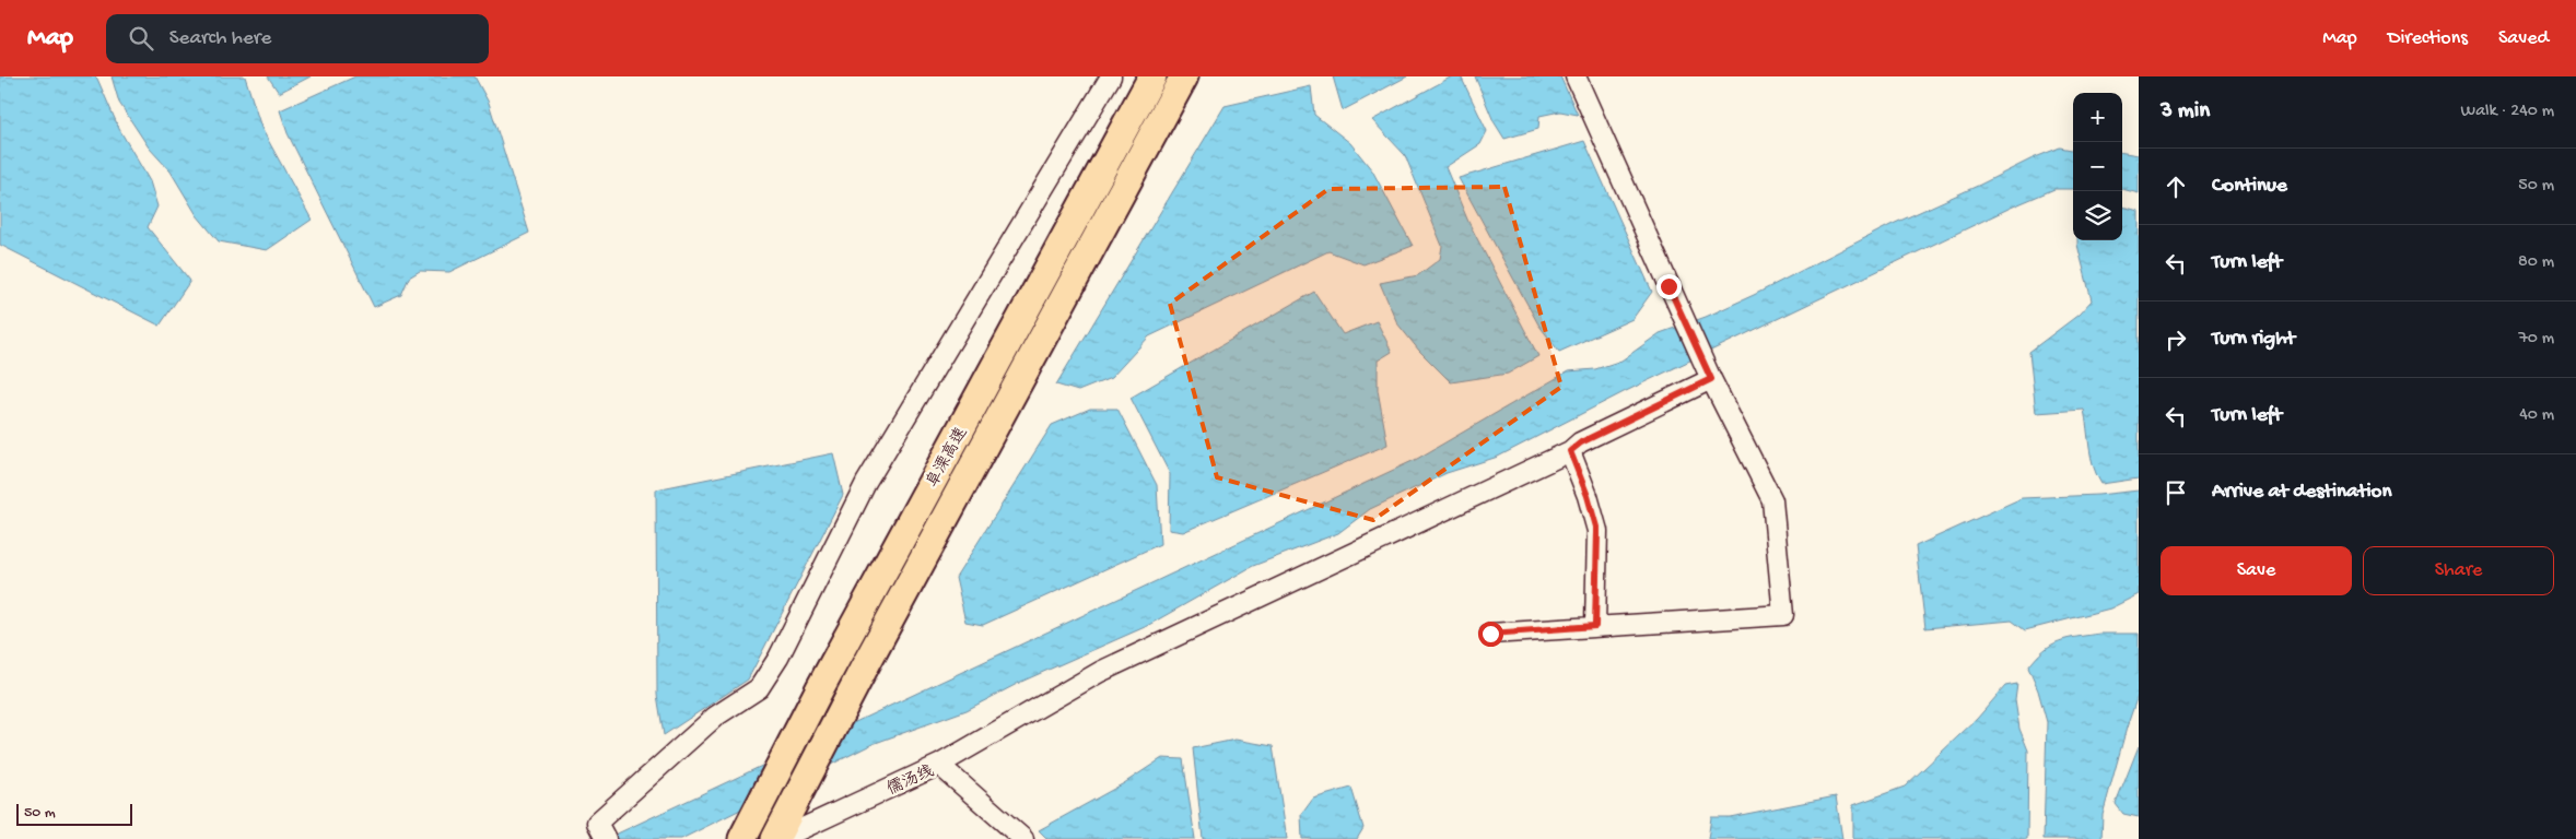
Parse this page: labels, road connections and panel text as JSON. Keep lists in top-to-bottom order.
{
  "streets": {
    "highway": ["阜溧高速"],
    "street": ["儒汤线"]
  },
  "crossings": [
    ["阜溧高速", "儒汤线"]
  ],
  "scale_bar": "50 m",
  "page": {
    "header": "Map",
    "search": "Search here",
    "nav": ["Map", "Directions", "Saved"],
    "heading": ["3 min", "Walk · 240 m"],
    "map_buttons": ["+", "−"],
    "list": [
      ["Continue", "50 m"],
      ["Turn left", "80 m"],
      ["Turn right", "70 m"],
      ["Turn left", "40 m"],
      "Arrive at destination"
    ],
    "buttons": ["Save", "Share"],
    "scale": "50 m"
  }
}
